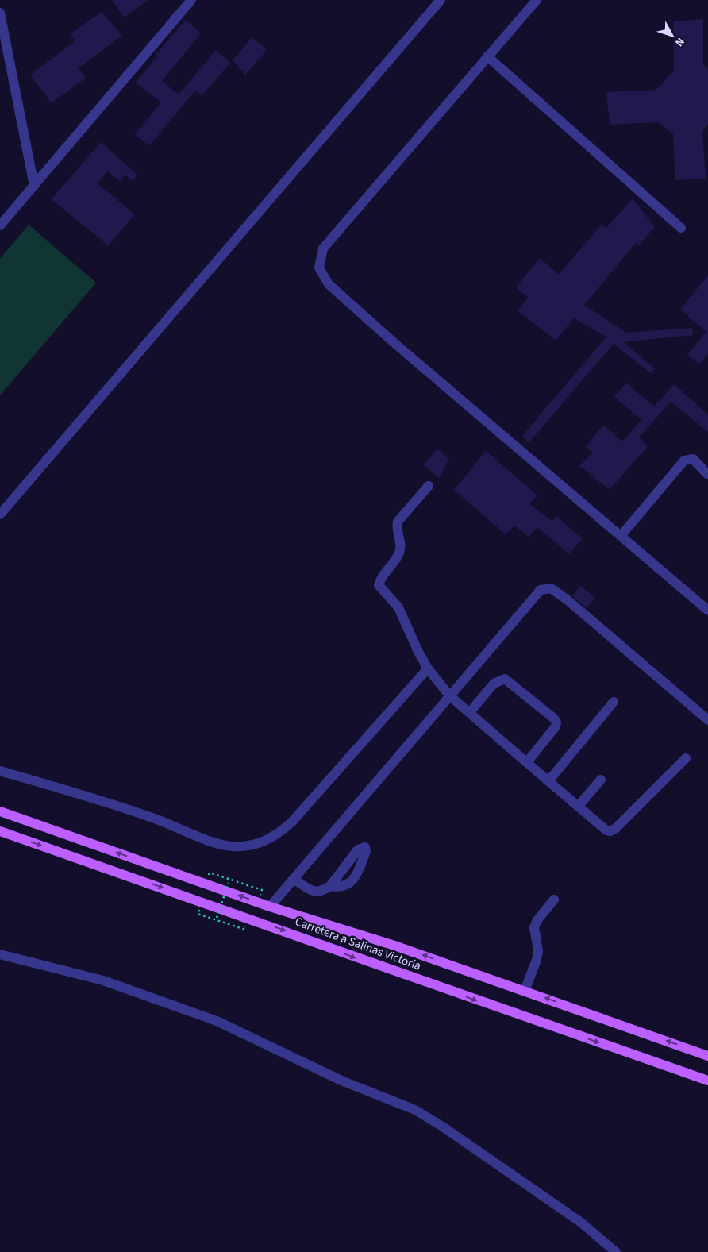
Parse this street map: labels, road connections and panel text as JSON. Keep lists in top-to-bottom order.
{
  "streets": {
    "main road": ["Carretera a Salinas Victoria"]
  },
  "north": "bottom right"
}
